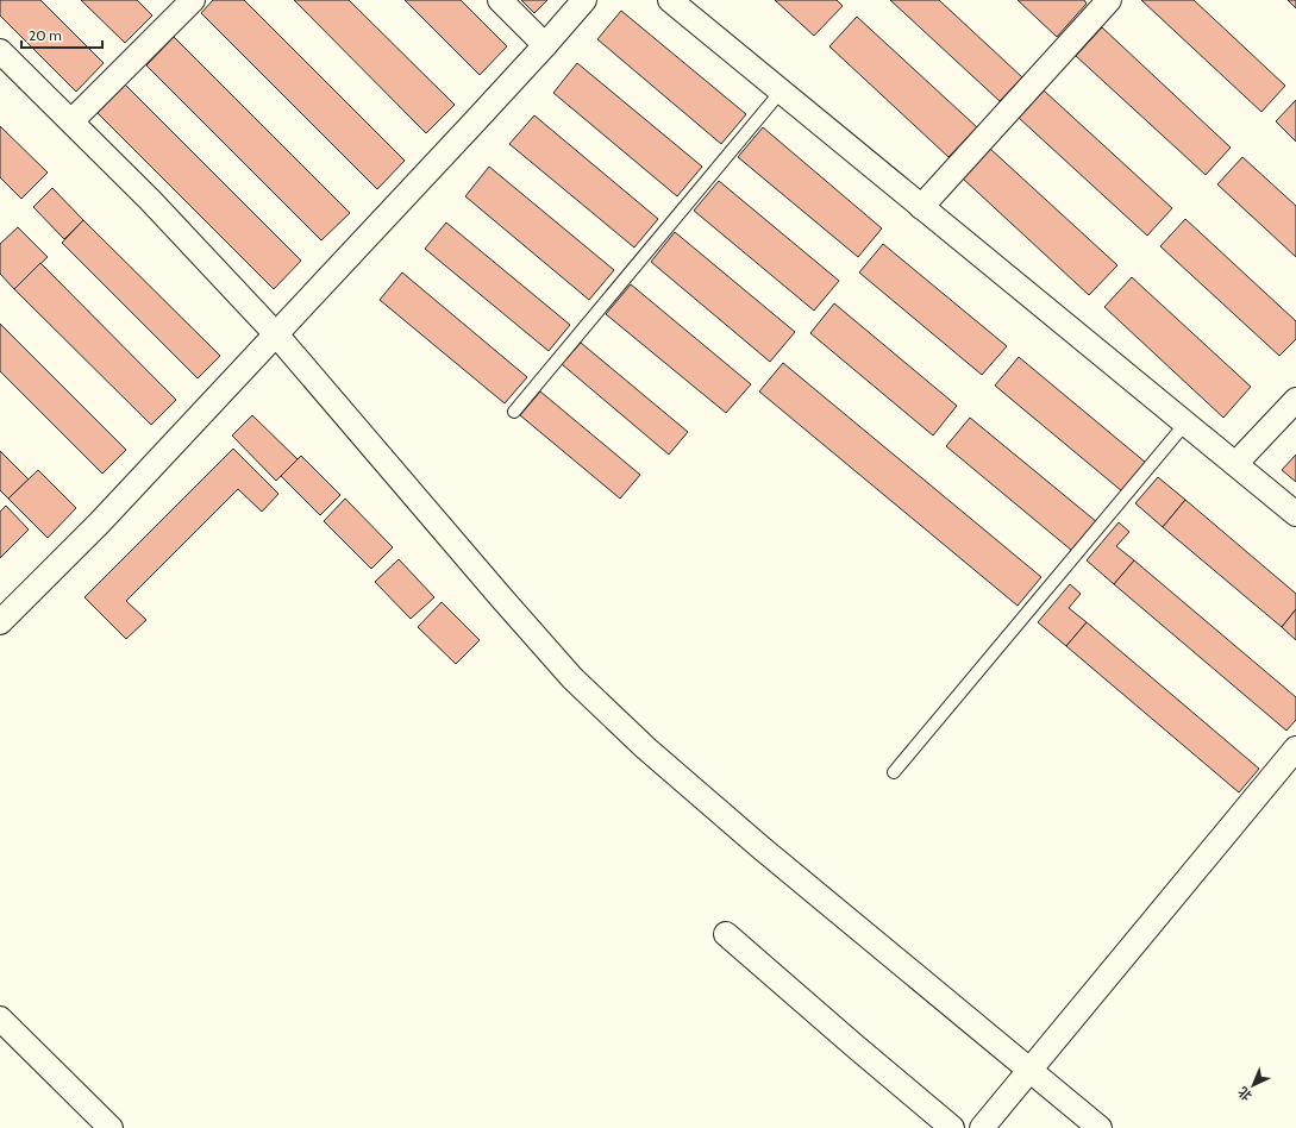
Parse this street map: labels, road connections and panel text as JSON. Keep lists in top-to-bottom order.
{
  "scale_bar": "20 m",
  "north": "bottom left"
}
